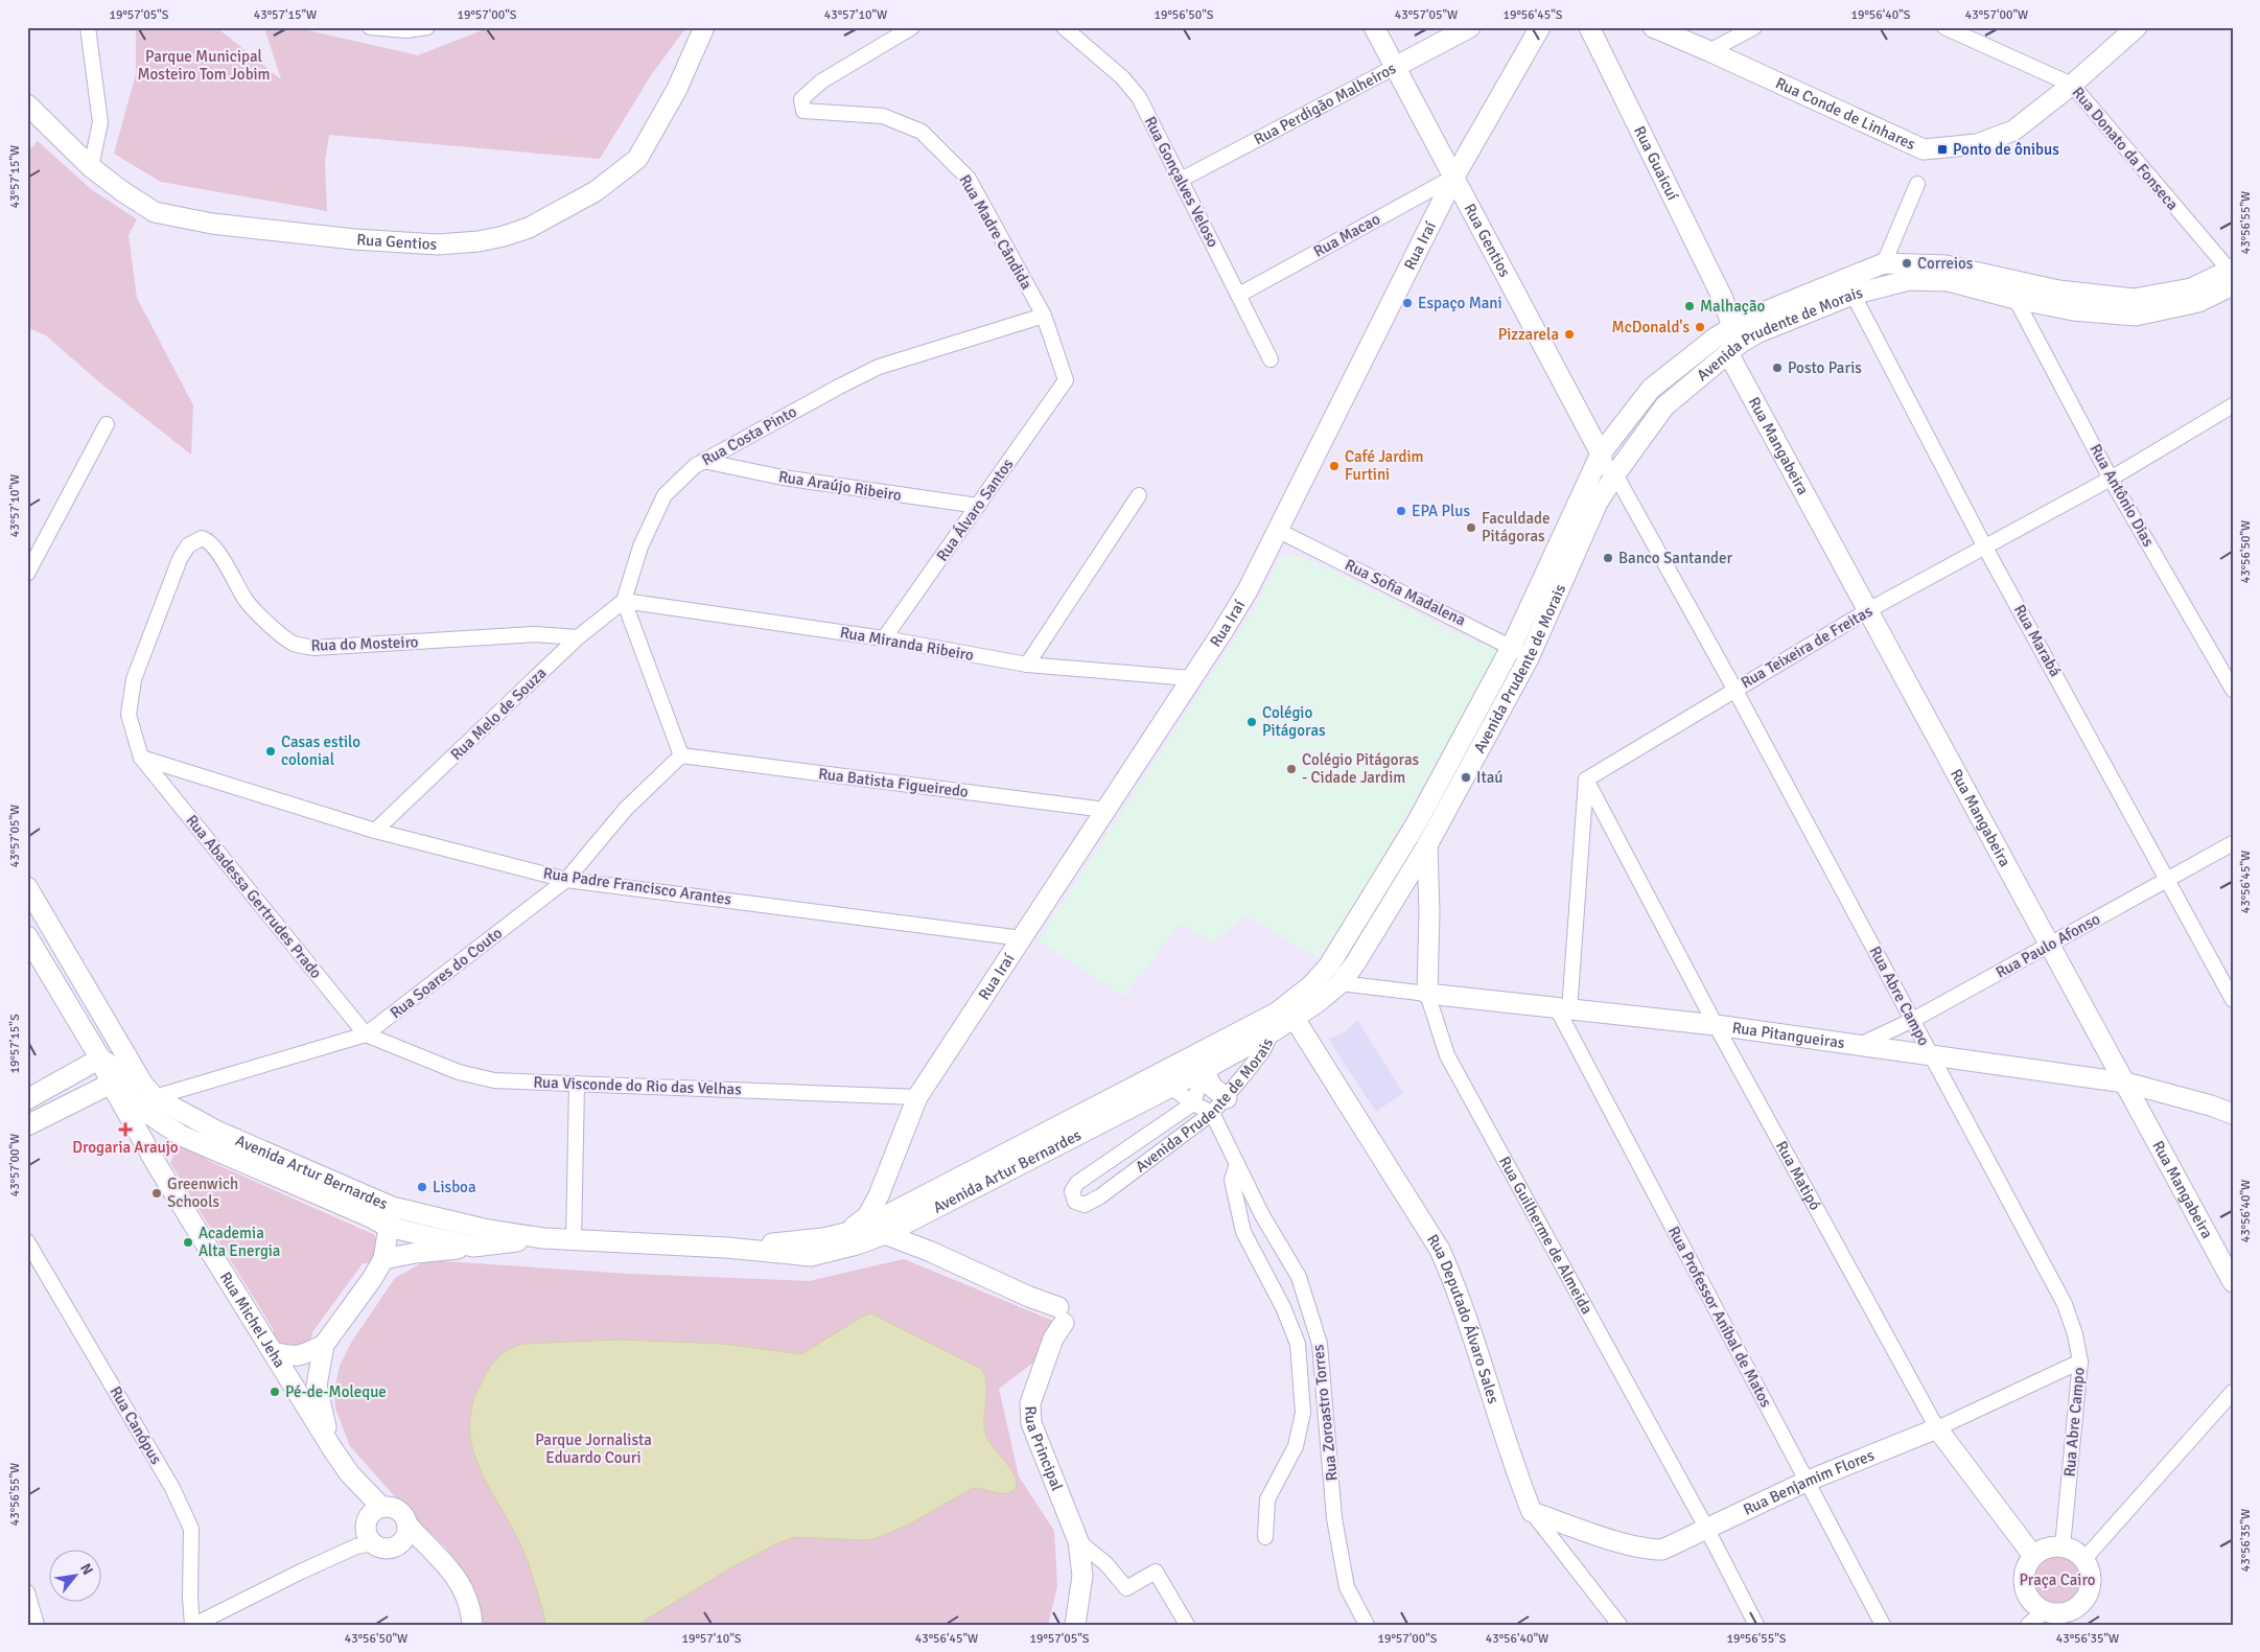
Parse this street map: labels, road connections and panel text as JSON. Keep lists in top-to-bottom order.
{
  "streets": {
    "street": [
      "Rua Perdigão Malheiros",
      "Rua Conde de Linhares",
      "Rua Donato da Fonseca",
      "Rua Guaicuí",
      "Rua Gonçalves Veloso",
      "Rua Madre Cândida",
      "Rua Macao",
      "Rua Gentios",
      "Rua Iraí",
      "Avenida Prudente de Morais",
      "Rua Costa Pinto",
      "Rua Mangabeira",
      "Rua Araújo Ribeiro",
      "Rua Antônio Dias",
      "Rua Álvaro Santos",
      "Rua Sofia Madalena",
      "Rua Marabá",
      "Rua do Mosteiro",
      "Rua Miranda Ribeiro",
      "Rua Teixeira de Freitas",
      "Rua Melo de Souza",
      "Rua Batista Figueiredo",
      "Rua Padre Francisco Arantes",
      "Rua Abadessa Gertrudes Prado",
      "Rua Paulo Afonso",
      "Rua Soares do Couto",
      "Rua Abre Campo",
      "Rua Pitangueiras",
      "Rua Visconde do Rio das Velhas",
      "Avenida Artur Bernardes",
      "Rua Matipó",
      "Rua Guilherme de Almeida",
      "Rua Professor Aníbal de Matos",
      "Rua Michel Jeha",
      "Rua Deputado Álvaro Sales",
      "Rua Zoroastro Torres",
      "Rua Canópus",
      "Rua Principal",
      "Rua Benjamim Flores"
    ]
  },
  "crossings": [
    ["Rua Perdigão Malheiros", "Rua Gonçalves Veloso"],
    ["Rua Perdigão Malheiros", "Rua Gentios"],
    ["Rua Conde de Linhares", "Rua Donato da Fonseca"],
    ["Rua Donato da Fonseca", "Avenida Prudente de Morais"],
    ["Rua Guaicuí", "Avenida Prudente de Morais"],
    ["Rua Gonçalves Veloso", "Rua Macao"],
    ["Rua Madre Cândida", "Rua Costa Pinto"],
    ["Rua Madre Cândida", "Rua Álvaro Santos"],
    ["Rua Macao", "Rua Gentios"],
    ["Rua Macao", "Rua Iraí"],
    ["Rua Gentios", "Rua Iraí"],
    ["Rua Gentios", "Avenida Prudente de Morais"],
    ["Rua Iraí", "Rua Sofia Madalena"],
    ["Rua Iraí", "Rua Miranda Ribeiro"],
    ["Rua Iraí", "Rua Batista Figueiredo"],
    ["Rua Iraí", "Rua Padre Francisco Arantes"],
    ["Rua Iraí", "Rua Visconde do Rio das Velhas"],
    ["Rua Iraí", "Avenida Artur Bernardes"],
    ["Avenida Prudente de Morais", "Rua Mangabeira"],
    ["Avenida Prudente de Morais", "Rua Antônio Dias"],
    ["Avenida Prudente de Morais", "Rua Sofia Madalena"],
    ["Avenida Prudente de Morais", "Rua Marabá"],
    ["Avenida Prudente de Morais", "Rua Abre Campo"],
    ["Avenida Prudente de Morais", "Rua Pitangueiras"],
    ["Avenida Prudente de Morais", "Avenida Artur Bernardes"],
    ["Avenida Prudente de Morais", "Rua Guilherme de Almeida"],
    ["Avenida Prudente de Morais", "Rua Deputado Álvaro Sales"],
    ["Avenida Prudente de Morais", "Rua Zoroastro Torres"],
    ["Rua Costa Pinto", "Rua Araújo Ribeiro"],
    ["Rua Costa Pinto", "Rua Miranda Ribeiro"],
    ["Rua Costa Pinto", "Rua Melo de Souza"],
    ["Rua Mangabeira", "Rua Teixeira de Freitas"],
    ["Rua Mangabeira", "Rua Paulo Afonso"],
    ["Rua Mangabeira", "Rua Pitangueiras"],
    ["Rua Araújo Ribeiro", "Rua Álvaro Santos"],
    ["Rua Antônio Dias", "Rua Teixeira de Freitas"],
    ["Rua Álvaro Santos", "Rua Miranda Ribeiro"],
    ["Rua Marabá", "Rua Teixeira de Freitas"],
    ["Rua Marabá", "Rua Paulo Afonso"],
    ["Rua do Mosteiro", "Rua Melo de Souza"],
    ["Rua do Mosteiro", "Rua Padre Francisco Arantes"],
    ["Rua do Mosteiro", "Rua Abadessa Gertrudes Prado"],
    ["Rua Miranda Ribeiro", "Rua Melo de Souza"],
    ["Rua Teixeira de Freitas", "Rua Abre Campo"],
    ["Rua Teixeira de Freitas", "Rua Matipó"],
    ["Rua Melo de Souza", "Rua Padre Francisco Arantes"],
    ["Rua Batista Figueiredo", "Rua Soares do Couto"],
    ["Rua Padre Francisco Arantes", "Rua Abadessa Gertrudes Prado"],
    ["Rua Padre Francisco Arantes", "Rua Soares do Couto"],
    ["Rua Abadessa Gertrudes Prado", "Rua Soares do Couto"],
    ["Rua Abadessa Gertrudes Prado", "Rua Visconde do Rio das Velhas"],
    ["Rua Paulo Afonso", "Rua Abre Campo"],
    ["Rua Paulo Afonso", "Rua Pitangueiras"],
    ["Rua Soares do Couto", "Rua Visconde do Rio das Velhas"],
    ["Rua Soares do Couto", "Avenida Artur Bernardes"],
    ["Rua Abre Campo", "Rua Pitangueiras"],
    ["Rua Abre Campo", "Rua Matipó"],
    ["Rua Abre Campo", "Rua Benjamim Flores"],
    ["Rua Pitangueiras", "Rua Matipó"],
    ["Rua Pitangueiras", "Rua Guilherme de Almeida"],
    ["Rua Pitangueiras", "Rua Professor Aníbal de Matos"],
    ["Avenida Artur Bernardes", "Rua Michel Jeha"],
    ["Rua Matipó", "Rua Benjamim Flores"],
    ["Rua Guilherme de Almeida", "Rua Benjamim Flores"],
    ["Rua Professor Aníbal de Matos", "Rua Benjamim Flores"],
    ["Rua Deputado Álvaro Sales", "Rua Benjamim Flores"]
  ],
  "parks": ["Parque Municipal Mosteiro Tom Jobim", "Parque Jornalista Eduardo Couri", "Praça Cairo"],
  "places": {
    "transit": ["Ponto de ônibus"],
    "other": [
      "Correios",
      "Espaço Mani",
      "Malhação",
      "McDonald's",
      "Pizzarela",
      "Posto Paris",
      "Café Jardim Furtini",
      "EPA Plus",
      "Faculdade Pitágoras",
      "Banco Santander",
      "Colégio Pitágoras",
      "Casas estilo colonial",
      "Colégio Pitágoras - Cidade Jardim",
      "Itaú",
      "Lisboa",
      "Greenwich Schools",
      "Academia Alta Energia",
      "Pé-de-Moleque"
    ],
    "health": ["Drogaria Araujo"]
  },
  "north": "top right",
  "coordinates": [
    "19°57'05\"S",
    "43°57'15\"W",
    "19°57'00\"S",
    "43°57'10\"W",
    "19°56'50\"S",
    "43°57'05\"W",
    "19°56'45\"S",
    "19°56'40\"S",
    "43°57'00\"W",
    "43°56'55\"W",
    "43°56'50\"W",
    "43°56'45\"W",
    "19°57'15\"S",
    "43°56'40\"W",
    "43°56'35\"W",
    "19°57'10\"S",
    "19°56'55\"S"
  ]
}
